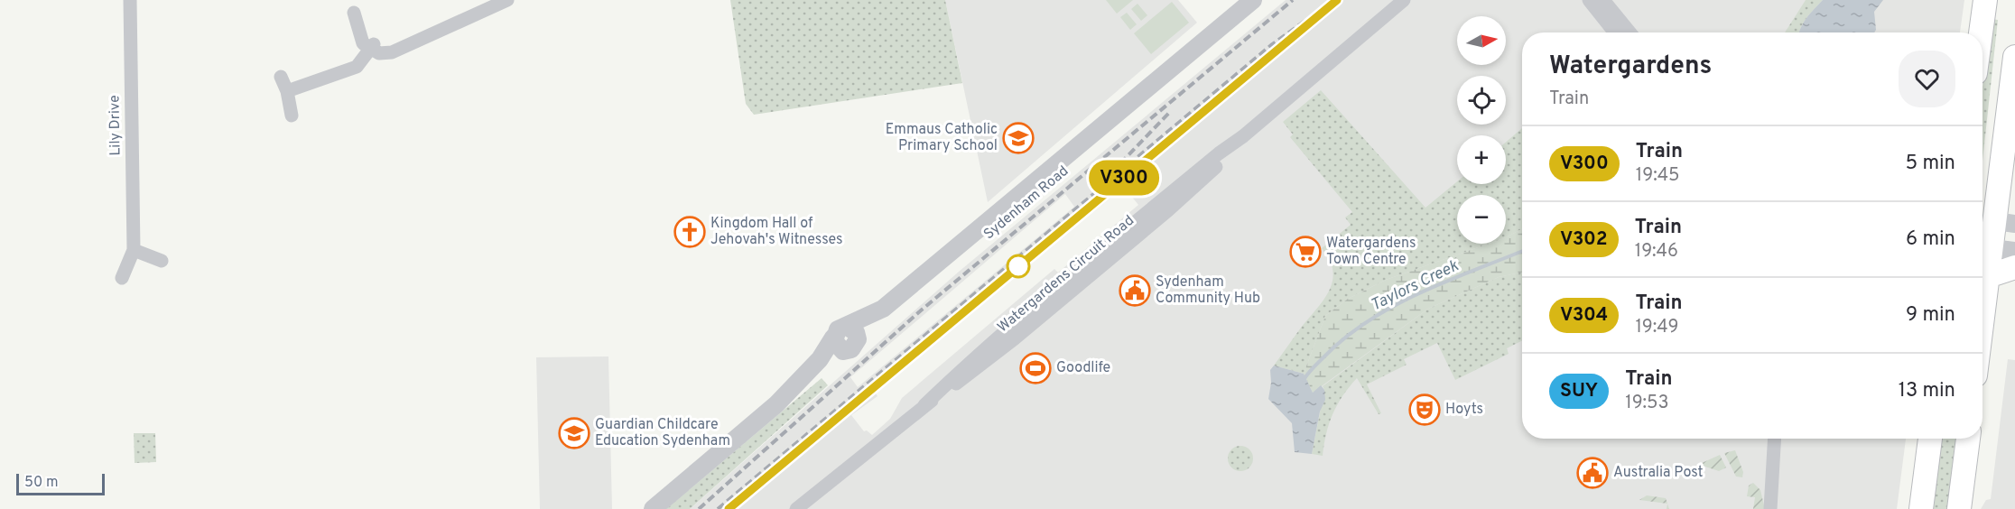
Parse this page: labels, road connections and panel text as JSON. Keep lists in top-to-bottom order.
{
  "streets": {
    "street": ["Lily Drive", "Sydenham Road", "Watergardens Circuit Road"]
  },
  "water": ["Taylors Creek"],
  "places": {
    "school or university": ["Emmaus Catholic Primary School", "Guardian Childcare Education Sydenham"],
    "church": ["Kingdom Hall of Jehovah's Witnesses"],
    "supermarket": ["Watergardens Town Centre"],
    "public building": ["Sydenham Community Hub", "Australia Post"],
    "sports": ["Goodlife"],
    "theatre": ["Hoyts"]
  },
  "scale_bar": "50 m",
  "north": "right",
  "page": {
    "on_map": "V300",
    "map_buttons": ["+", "−"],
    "heading": ["Watergardens", "Train"],
    "list": [
      {
        "mark": "V300",
        "name": "Train",
        "note": "19:45",
        "value": "5 min"
      },
      {
        "mark": "V302",
        "name": "Train",
        "note": "19:46",
        "value": "6 min"
      },
      {
        "mark": "V304",
        "name": "Train",
        "note": "19:49",
        "value": "9 min"
      },
      {
        "mark": "SUY",
        "name": "Train",
        "note": "19:53",
        "value": "13 min"
      }
    ],
    "scale": "50 m"
  }
}
